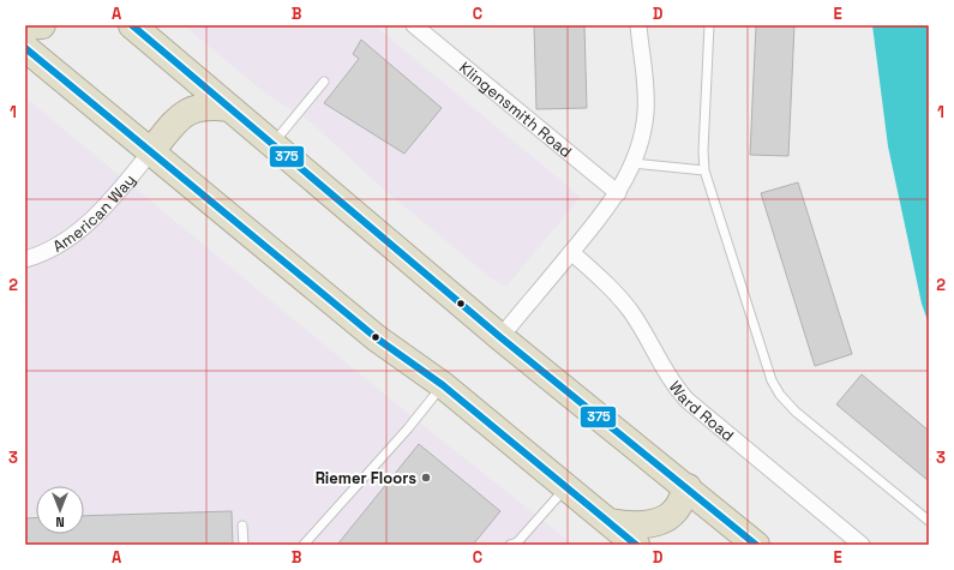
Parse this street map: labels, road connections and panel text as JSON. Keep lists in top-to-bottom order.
{
  "streets": {
    "street": ["Klingensmith Road", "American Way", "Ward Road"]
  },
  "places": ["Riemer Floors"],
  "lines": ["transit line 375"],
  "north": "bottom",
  "grid": {
    "columns": [
      "A",
      "B",
      "C",
      "D",
      "E"
    ],
    "rows": ["1", "2", "3"]
  }
}
